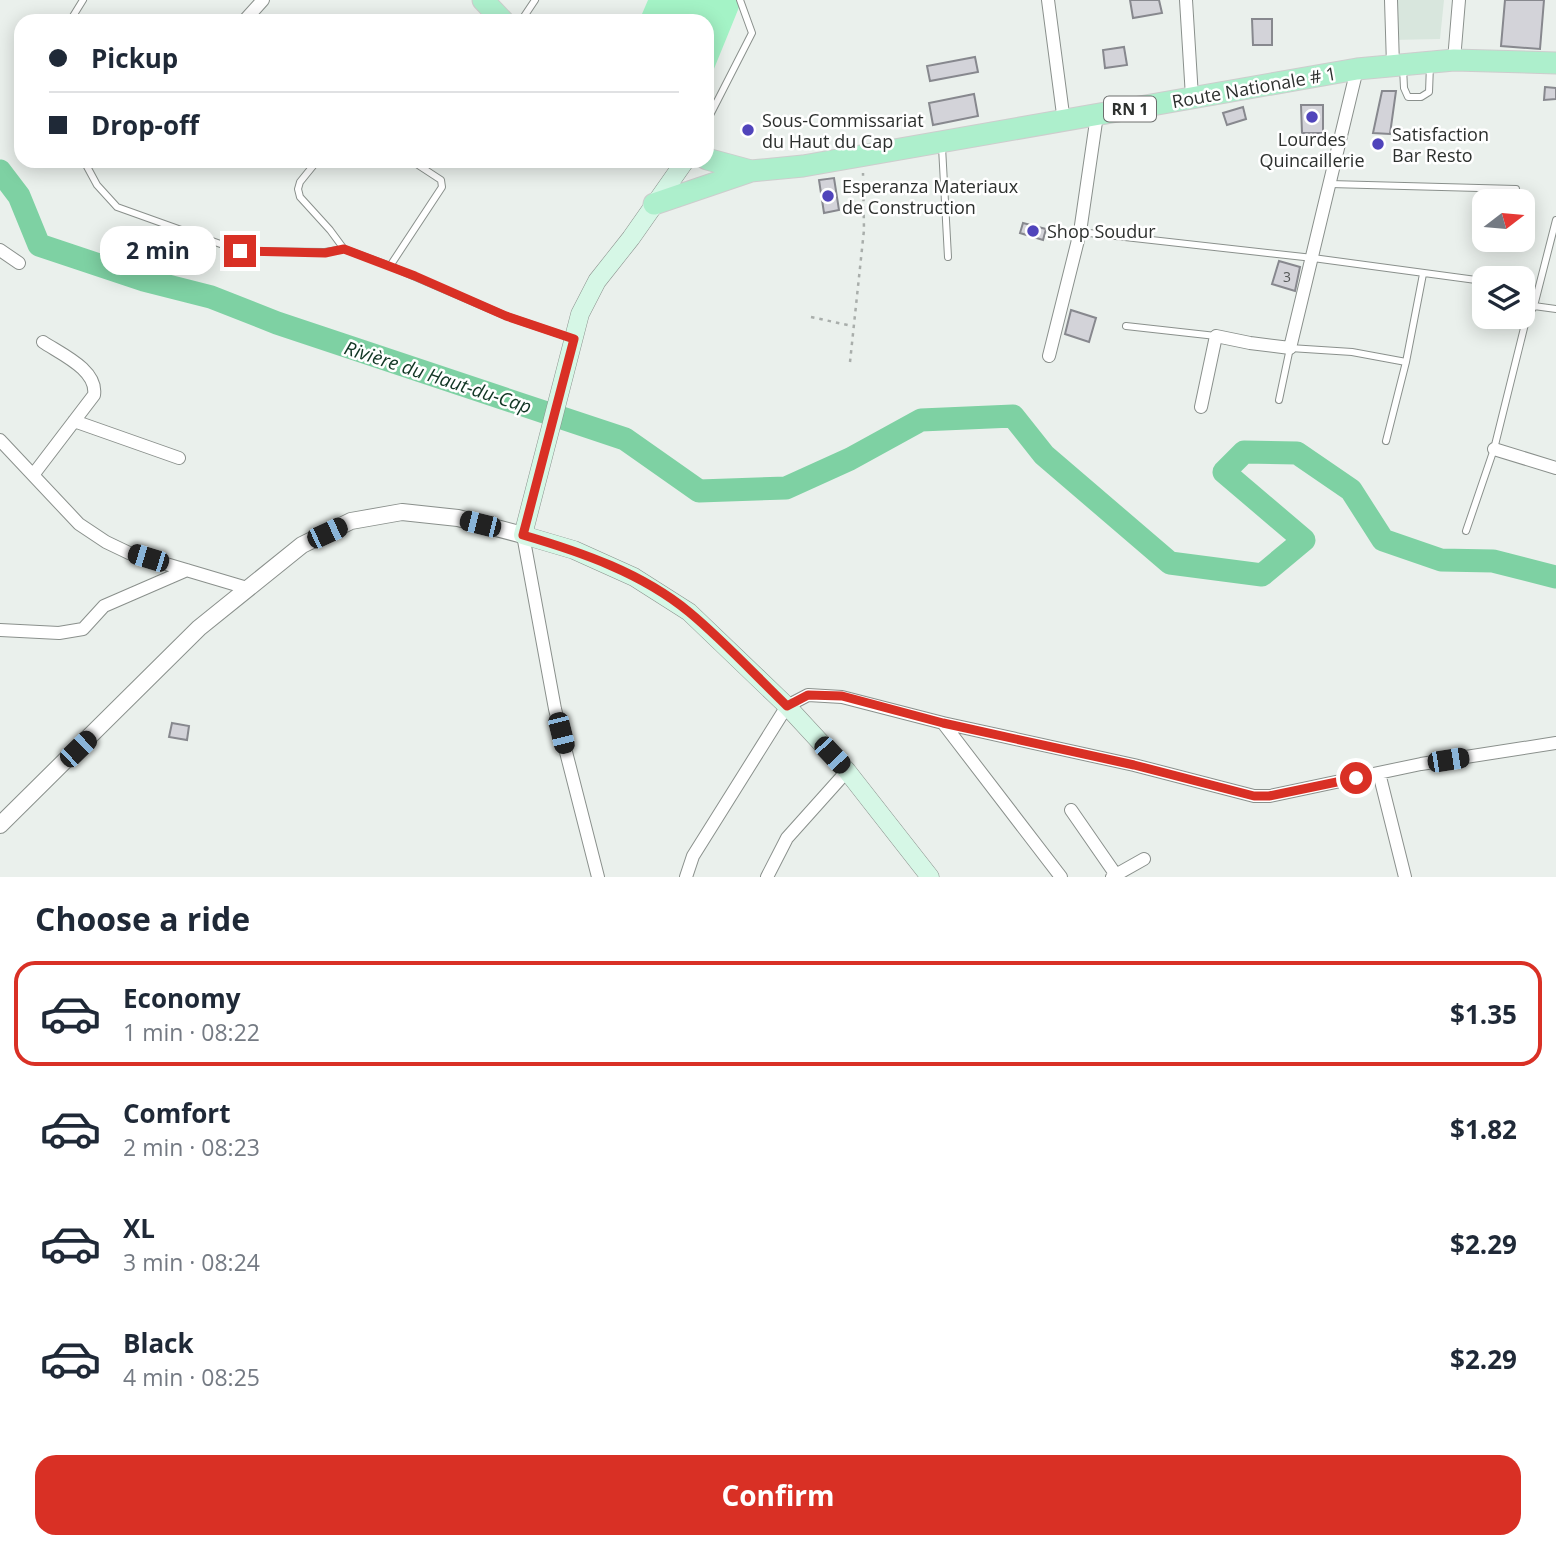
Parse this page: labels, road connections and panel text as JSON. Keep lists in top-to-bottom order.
{
  "streets": {
    "main road": ["Route Nationale # 1", "RN 1"]
  },
  "water": ["Rivière du Haut-du-Cap"],
  "places": [
    "Lourdes Quincaillerie",
    "Sous-Commissariat du Haut du Cap",
    "Satisfaction Bar Resto",
    "Esperanza Materiaux de Construction",
    "Shop Soudur"
  ],
  "house_numbers": ["3"],
  "north": "right",
  "page": {
    "banner": ["Pickup", "Drop-off"],
    "bubble": "2 min",
    "heading": "Choose a ride",
    "list": [
      {
        "name": "Economy",
        "note": "1 min · 08:22",
        "value": "$1.35"
      },
      {
        "name": "Comfort",
        "note": "2 min · 08:23",
        "value": "$1.82"
      },
      {
        "name": "XL",
        "note": "3 min · 08:24",
        "value": "$2.29"
      },
      {
        "name": "Black",
        "note": "4 min · 08:25",
        "value": "$2.29"
      }
    ],
    "buttons": "Confirm"
  }
}
